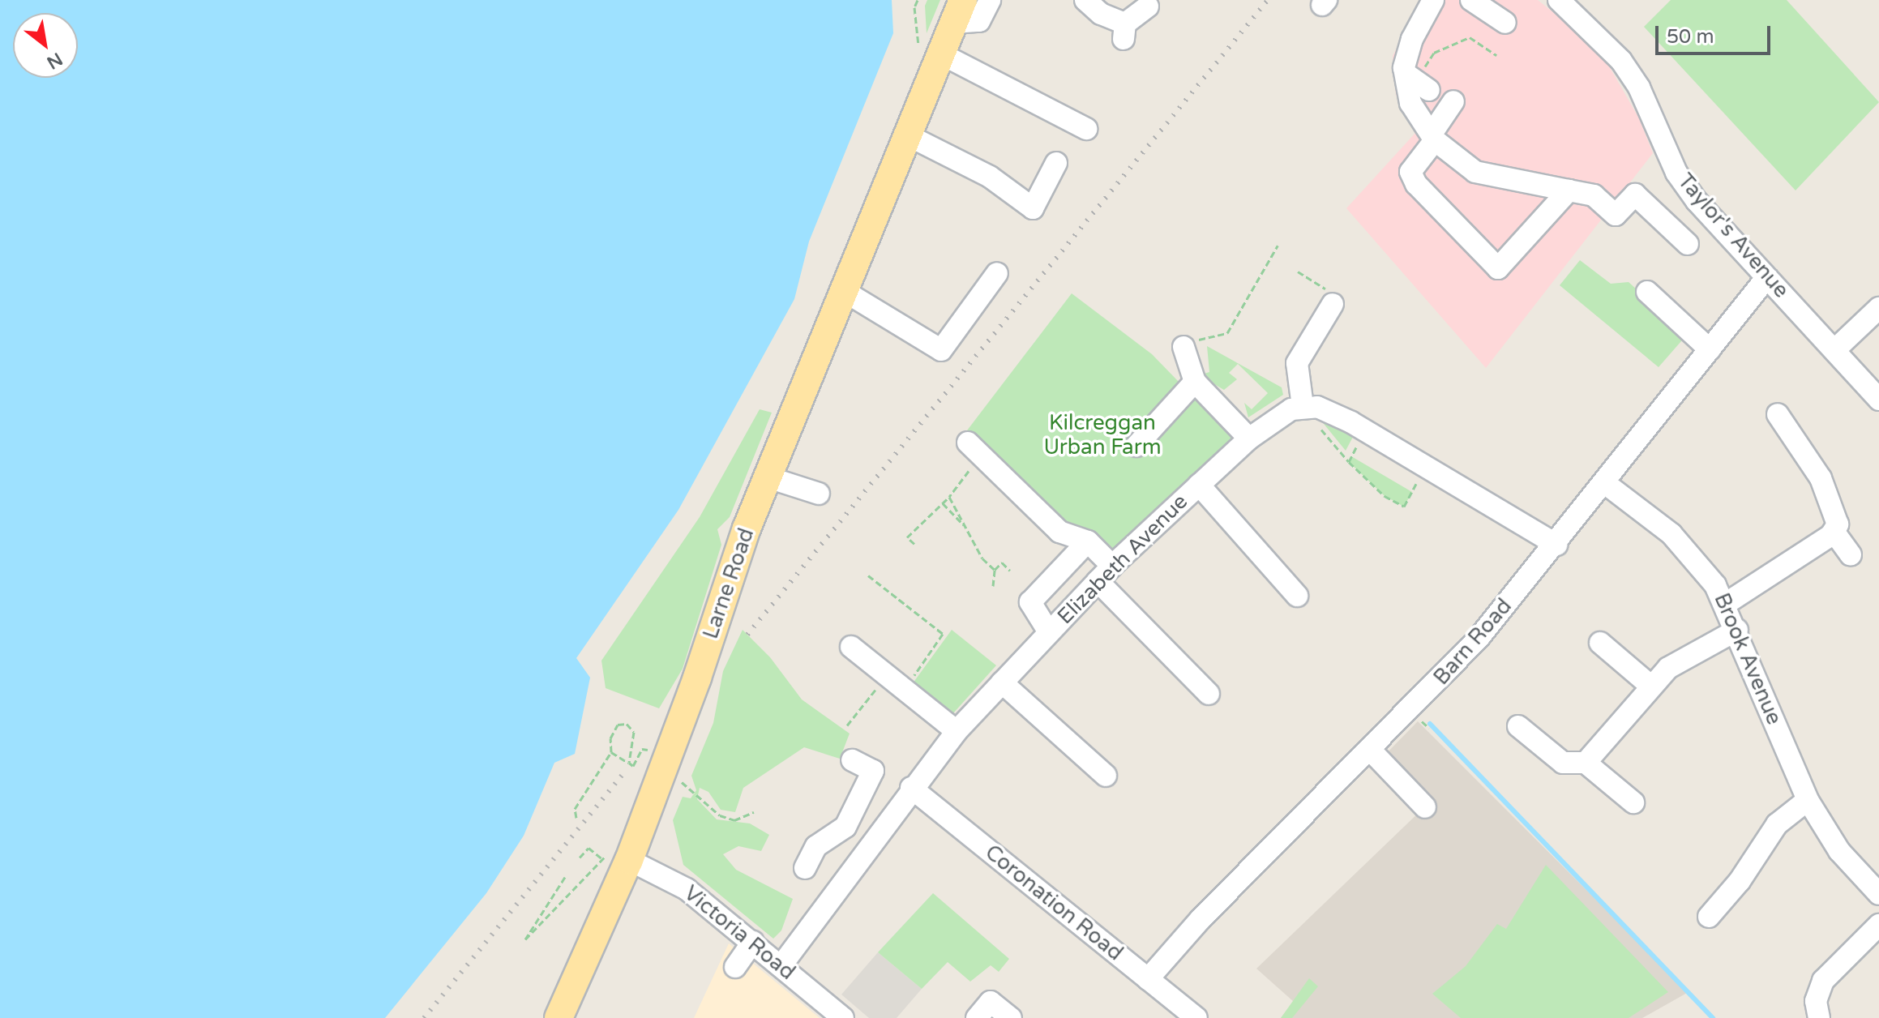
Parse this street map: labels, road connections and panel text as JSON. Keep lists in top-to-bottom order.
{
  "streets": {
    "main road": ["Larne Road"],
    "street": [
      "Taylor's Avenue",
      "Elizabeth Avenue",
      "Barn Road",
      "Brook Avenue",
      "Coronation Road",
      "Victoria Road"
    ]
  },
  "crossings": [
    ["Taylor's Avenue", "Barn Road"],
    ["Elizabeth Avenue", "Coronation Road"],
    ["Elizabeth Avenue", "Victoria Road"],
    ["Larne Road", "Victoria Road"],
    ["Barn Road", "Brook Avenue"],
    ["Barn Road", "Coronation Road"]
  ],
  "parks": ["Kilcreggan Urban Farm"],
  "scale_bar": "50 m",
  "north": "bottom right"
}
